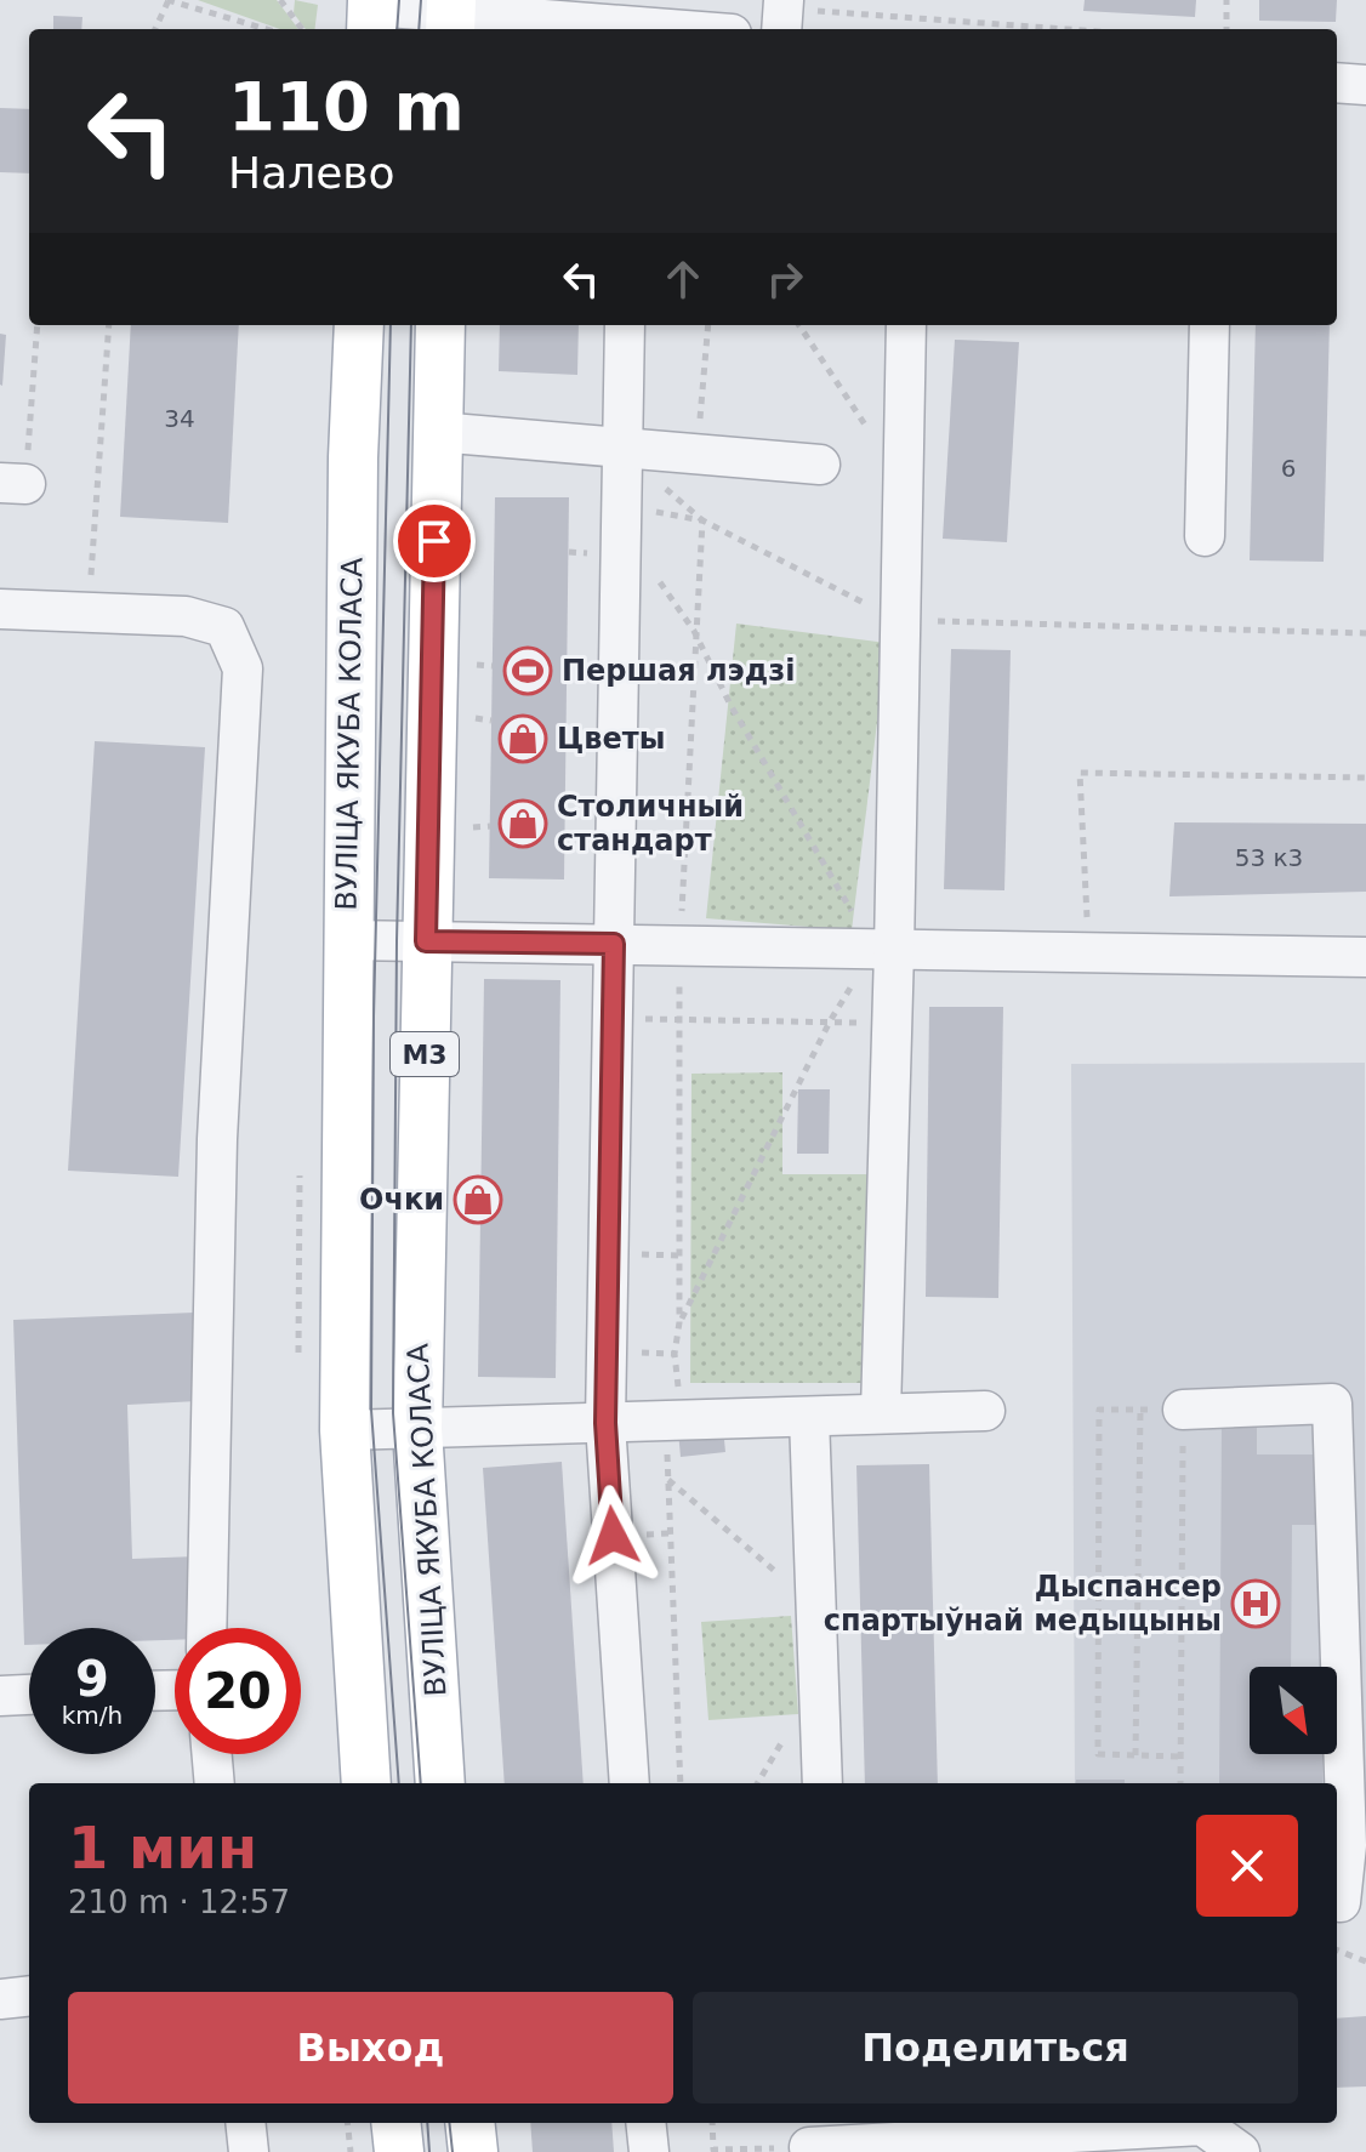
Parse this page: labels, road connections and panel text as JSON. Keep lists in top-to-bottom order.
{
  "streets": {
    "main road": ["ВУЛІЦА ЯКУБА КОЛАСА", "М3"]
  },
  "places": {
    "sports": ["Першая лэдзі"],
    "shop": ["Цветы", "Столичный стандарт", "Очки"],
    "hospital": ["Дыспансер спартыўнай медыцыны"]
  },
  "house_numbers": ["34", "6", "53 к3"],
  "north": "bottom right",
  "page": {
    "turn": ["110 m", "Налево"],
    "speed": "9 km/h",
    "limit": "20",
    "heading": ["1 мин", "210 m · 12:57"],
    "buttons": ["Выход", "Поделиться"]
  }
}
